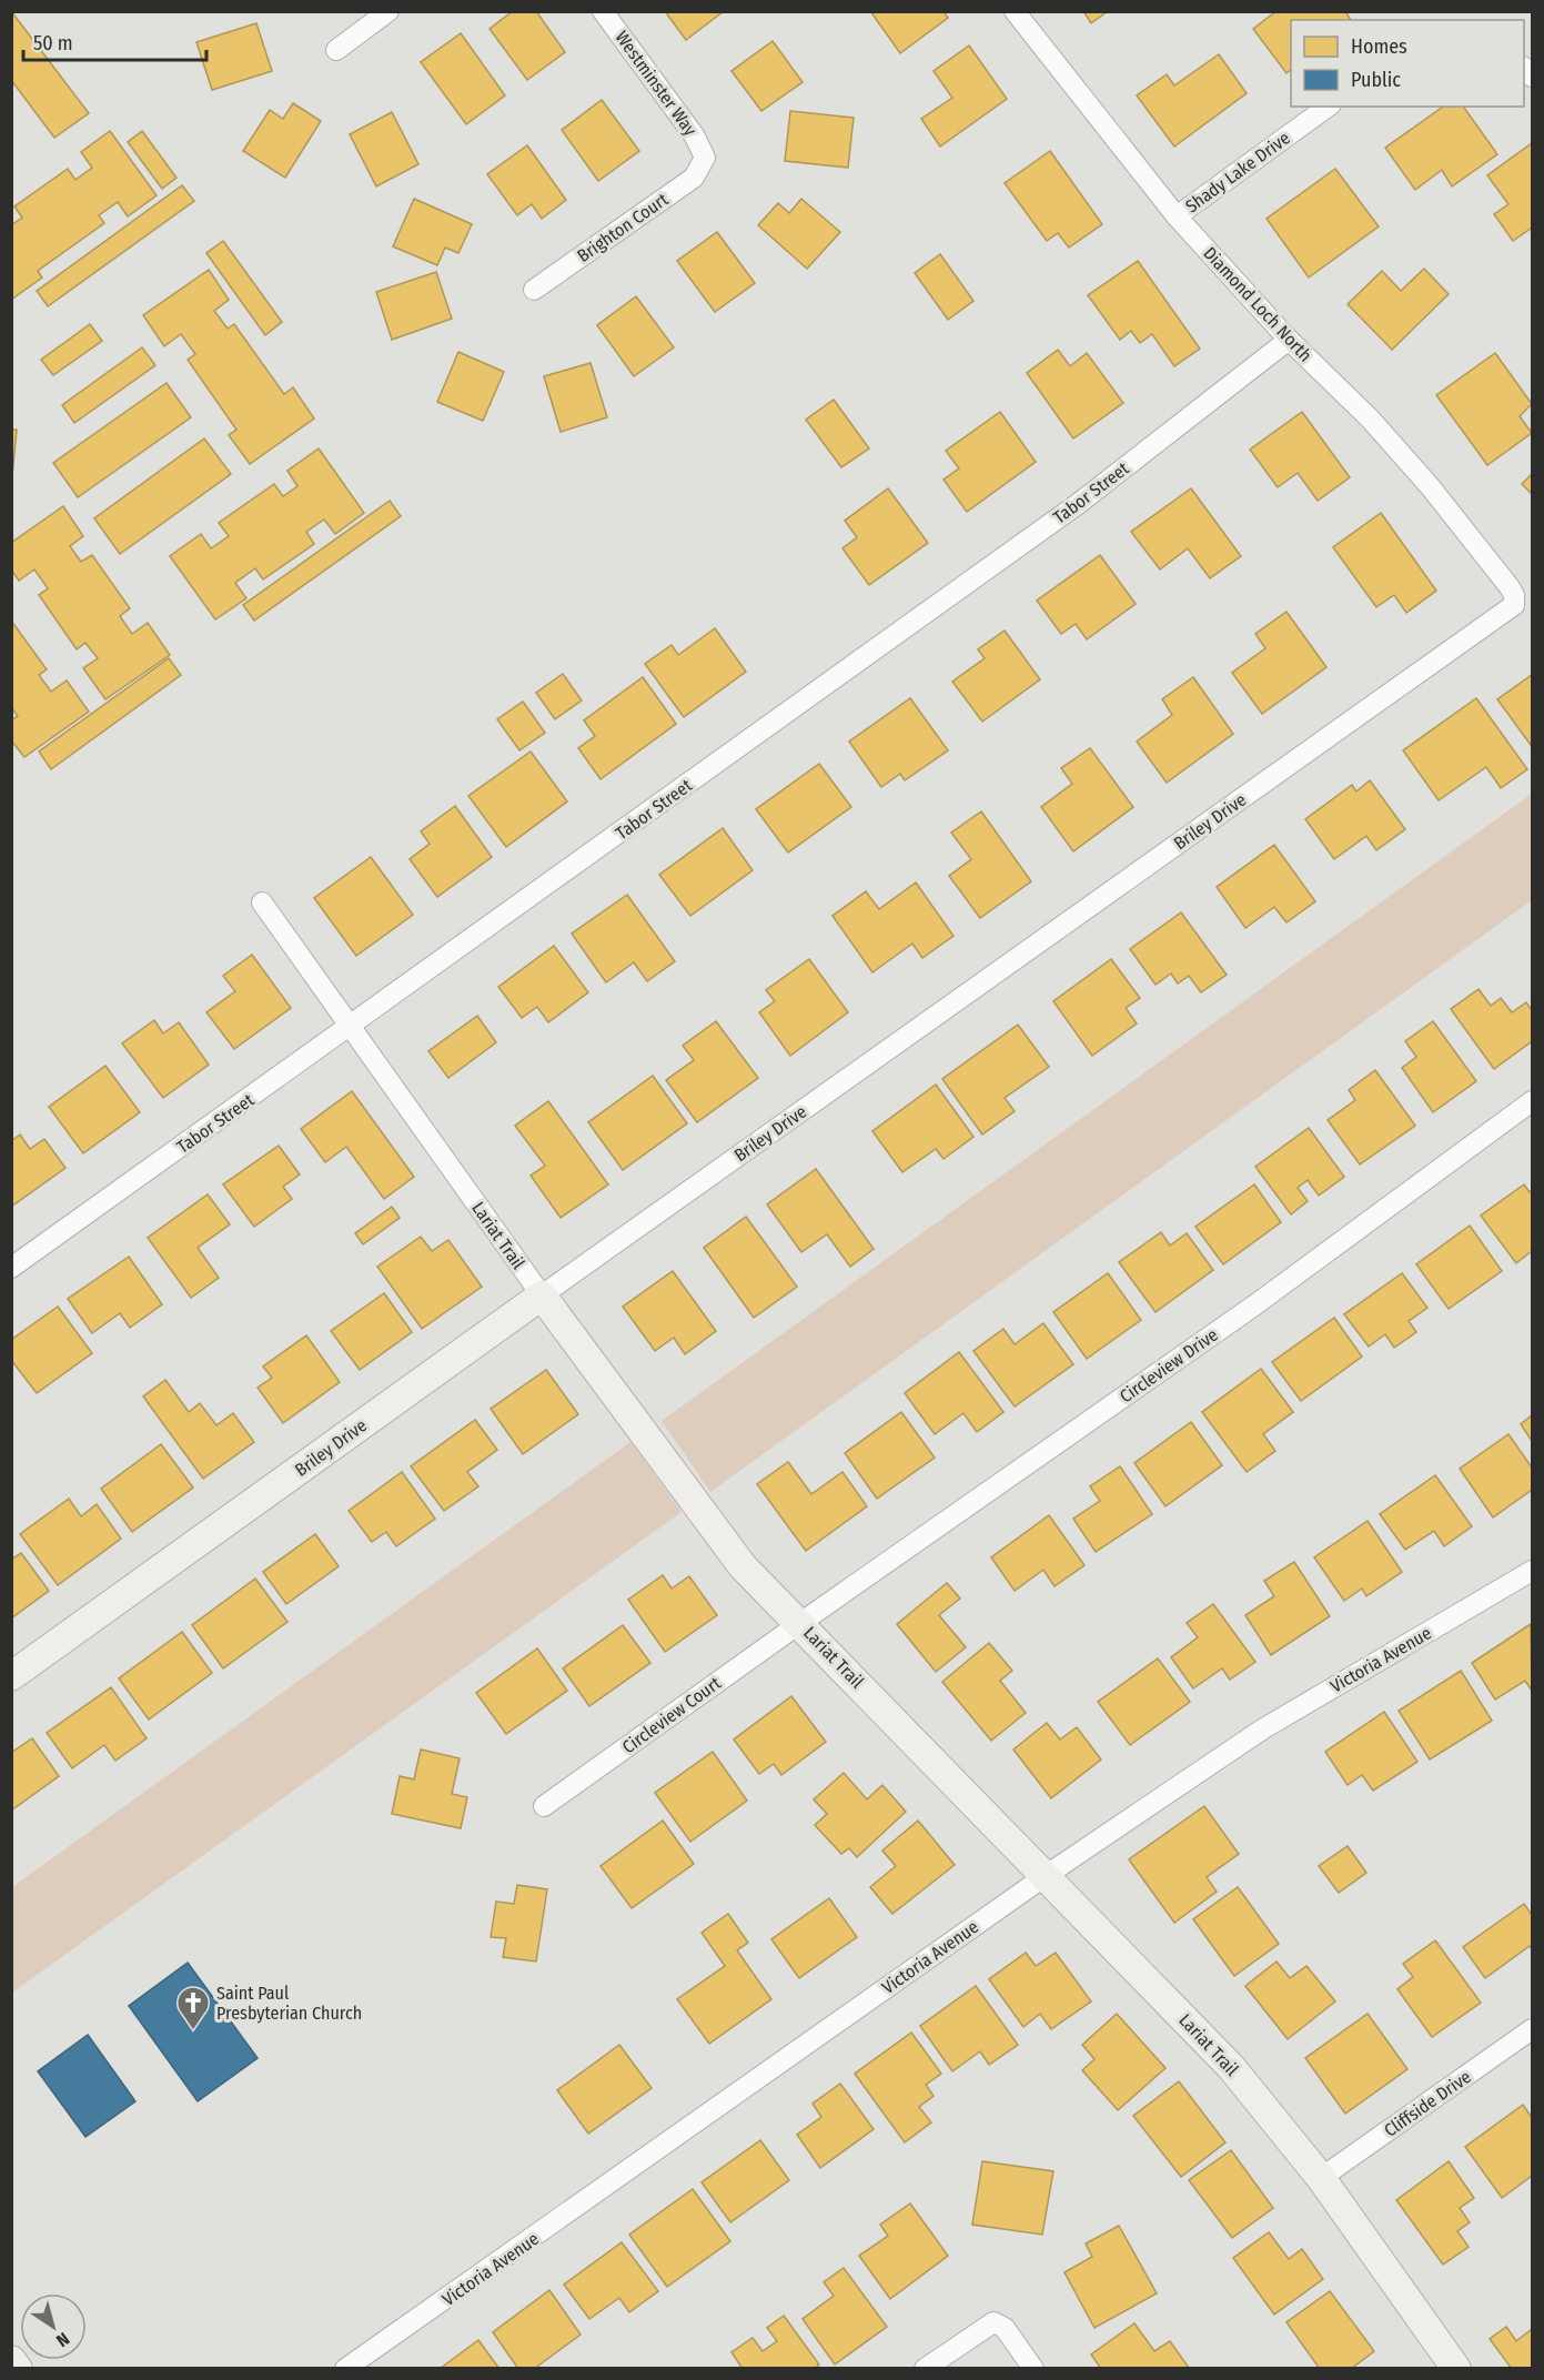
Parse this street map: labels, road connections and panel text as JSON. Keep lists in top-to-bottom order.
{
  "streets": {
    "street": [
      "Westminster Way",
      "Shady Lake Drive",
      "Brighton Court",
      "Diamond Loch North",
      "Tabor Street",
      "Briley Drive",
      "Lariat Trail",
      "Circleview Drive",
      "Victoria Avenue",
      "Circleview Court",
      "Cliffside Drive"
    ]
  },
  "crossings": [
    ["Westminster Way", "Brighton Court"],
    ["Shady Lake Drive", "Diamond Loch North"],
    ["Diamond Loch North", "Tabor Street"],
    ["Diamond Loch North", "Briley Drive"],
    ["Tabor Street", "Lariat Trail"],
    ["Briley Drive", "Lariat Trail"],
    ["Lariat Trail", "Circleview Drive"],
    ["Lariat Trail", "Victoria Avenue"],
    ["Lariat Trail", "Circleview Court"],
    ["Lariat Trail", "Cliffside Drive"],
    ["Circleview Drive", "Circleview Court"]
  ],
  "places": {
    "church": ["Saint Paul Presbyterian Church"]
  },
  "legend": ["Homes", "Public"],
  "scale_bar": "50 m",
  "north": "bottom right"
}
